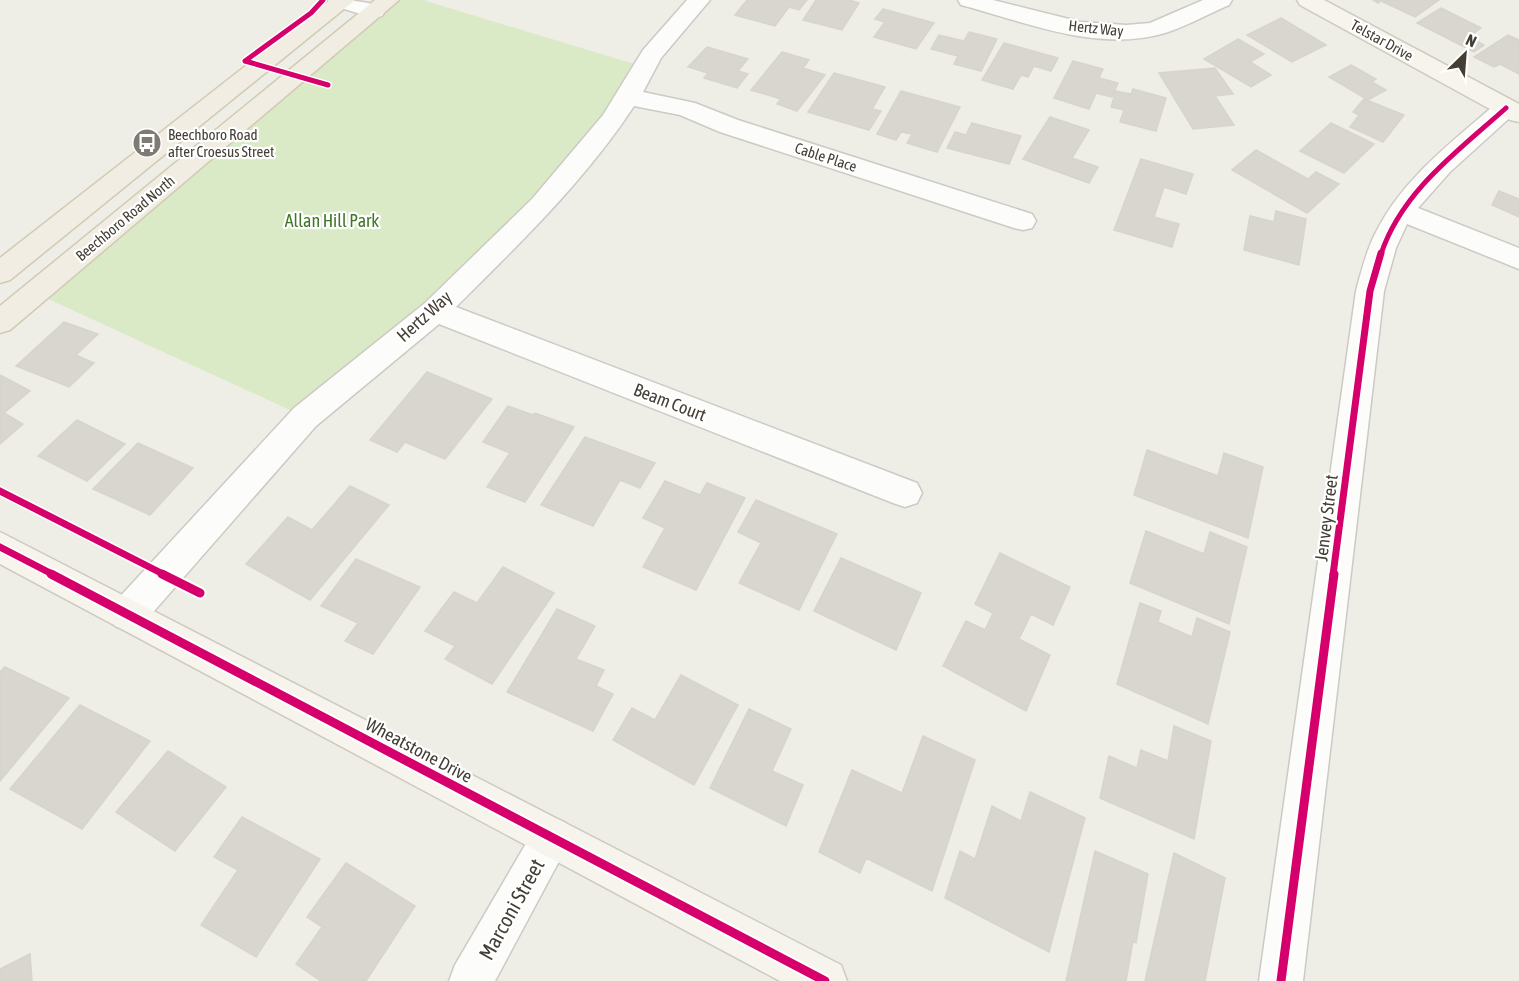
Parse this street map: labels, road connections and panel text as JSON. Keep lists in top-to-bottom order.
{
  "streets": {
    "main road": ["Beechboro Road North"],
    "street": [
      "Hertz Way",
      "Telstar Drive",
      "Cable Place",
      "Beam Court",
      "Jenvey Street",
      "Wheatstone Drive",
      "Marconi Street"
    ]
  },
  "crossings": [
    ["Hertz Way", "Cable Place"],
    ["Hertz Way", "Beam Court"],
    ["Hertz Way", "Wheatstone Drive"],
    ["Telstar Drive", "Jenvey Street"],
    ["Wheatstone Drive", "Marconi Street"]
  ],
  "parks": ["Allan Hill Park"],
  "places": {
    "bus stop": ["Beechboro Road after Croesus Street"]
  },
  "north": "top right"
}
